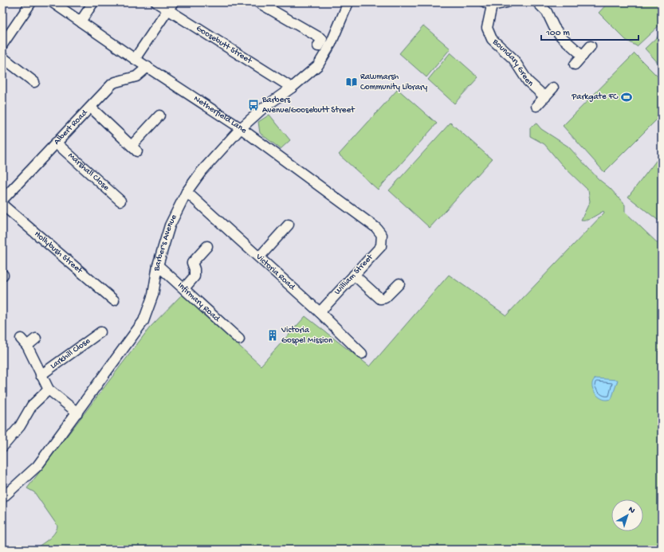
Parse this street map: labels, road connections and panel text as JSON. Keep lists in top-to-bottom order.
{
  "streets": {
    "street": [
      "Goosebutt Street",
      "Boundary Green",
      "Netherfield Lane",
      "Albert Road",
      "Marshall Close",
      "Barber's Avenue",
      "Hollybush Street",
      "Victoria Road",
      "William Street",
      "Infirmary Road",
      "Larkhill Close"
    ]
  },
  "crossings": [
    ["Goosebutt Street", "Barber's Avenue"],
    ["Netherfield Lane", "Albert Road"],
    ["Netherfield Lane", "Barber's Avenue"],
    ["Netherfield Lane", "William Street"],
    ["Albert Road", "Marshall Close"],
    ["Barber's Avenue", "Victoria Road"],
    ["Barber's Avenue", "Infirmary Road"],
    ["Victoria Road", "William Street"]
  ],
  "places": {
    "library": ["Rawmarsh Community Library"],
    "sports": ["Parkgate FC"],
    "bus stop": ["Barbers Avenue/Goosebutt Street"],
    "building": ["Victoria Gospel Mission"]
  },
  "scale_bar": "100 m",
  "north": "top right"
}
